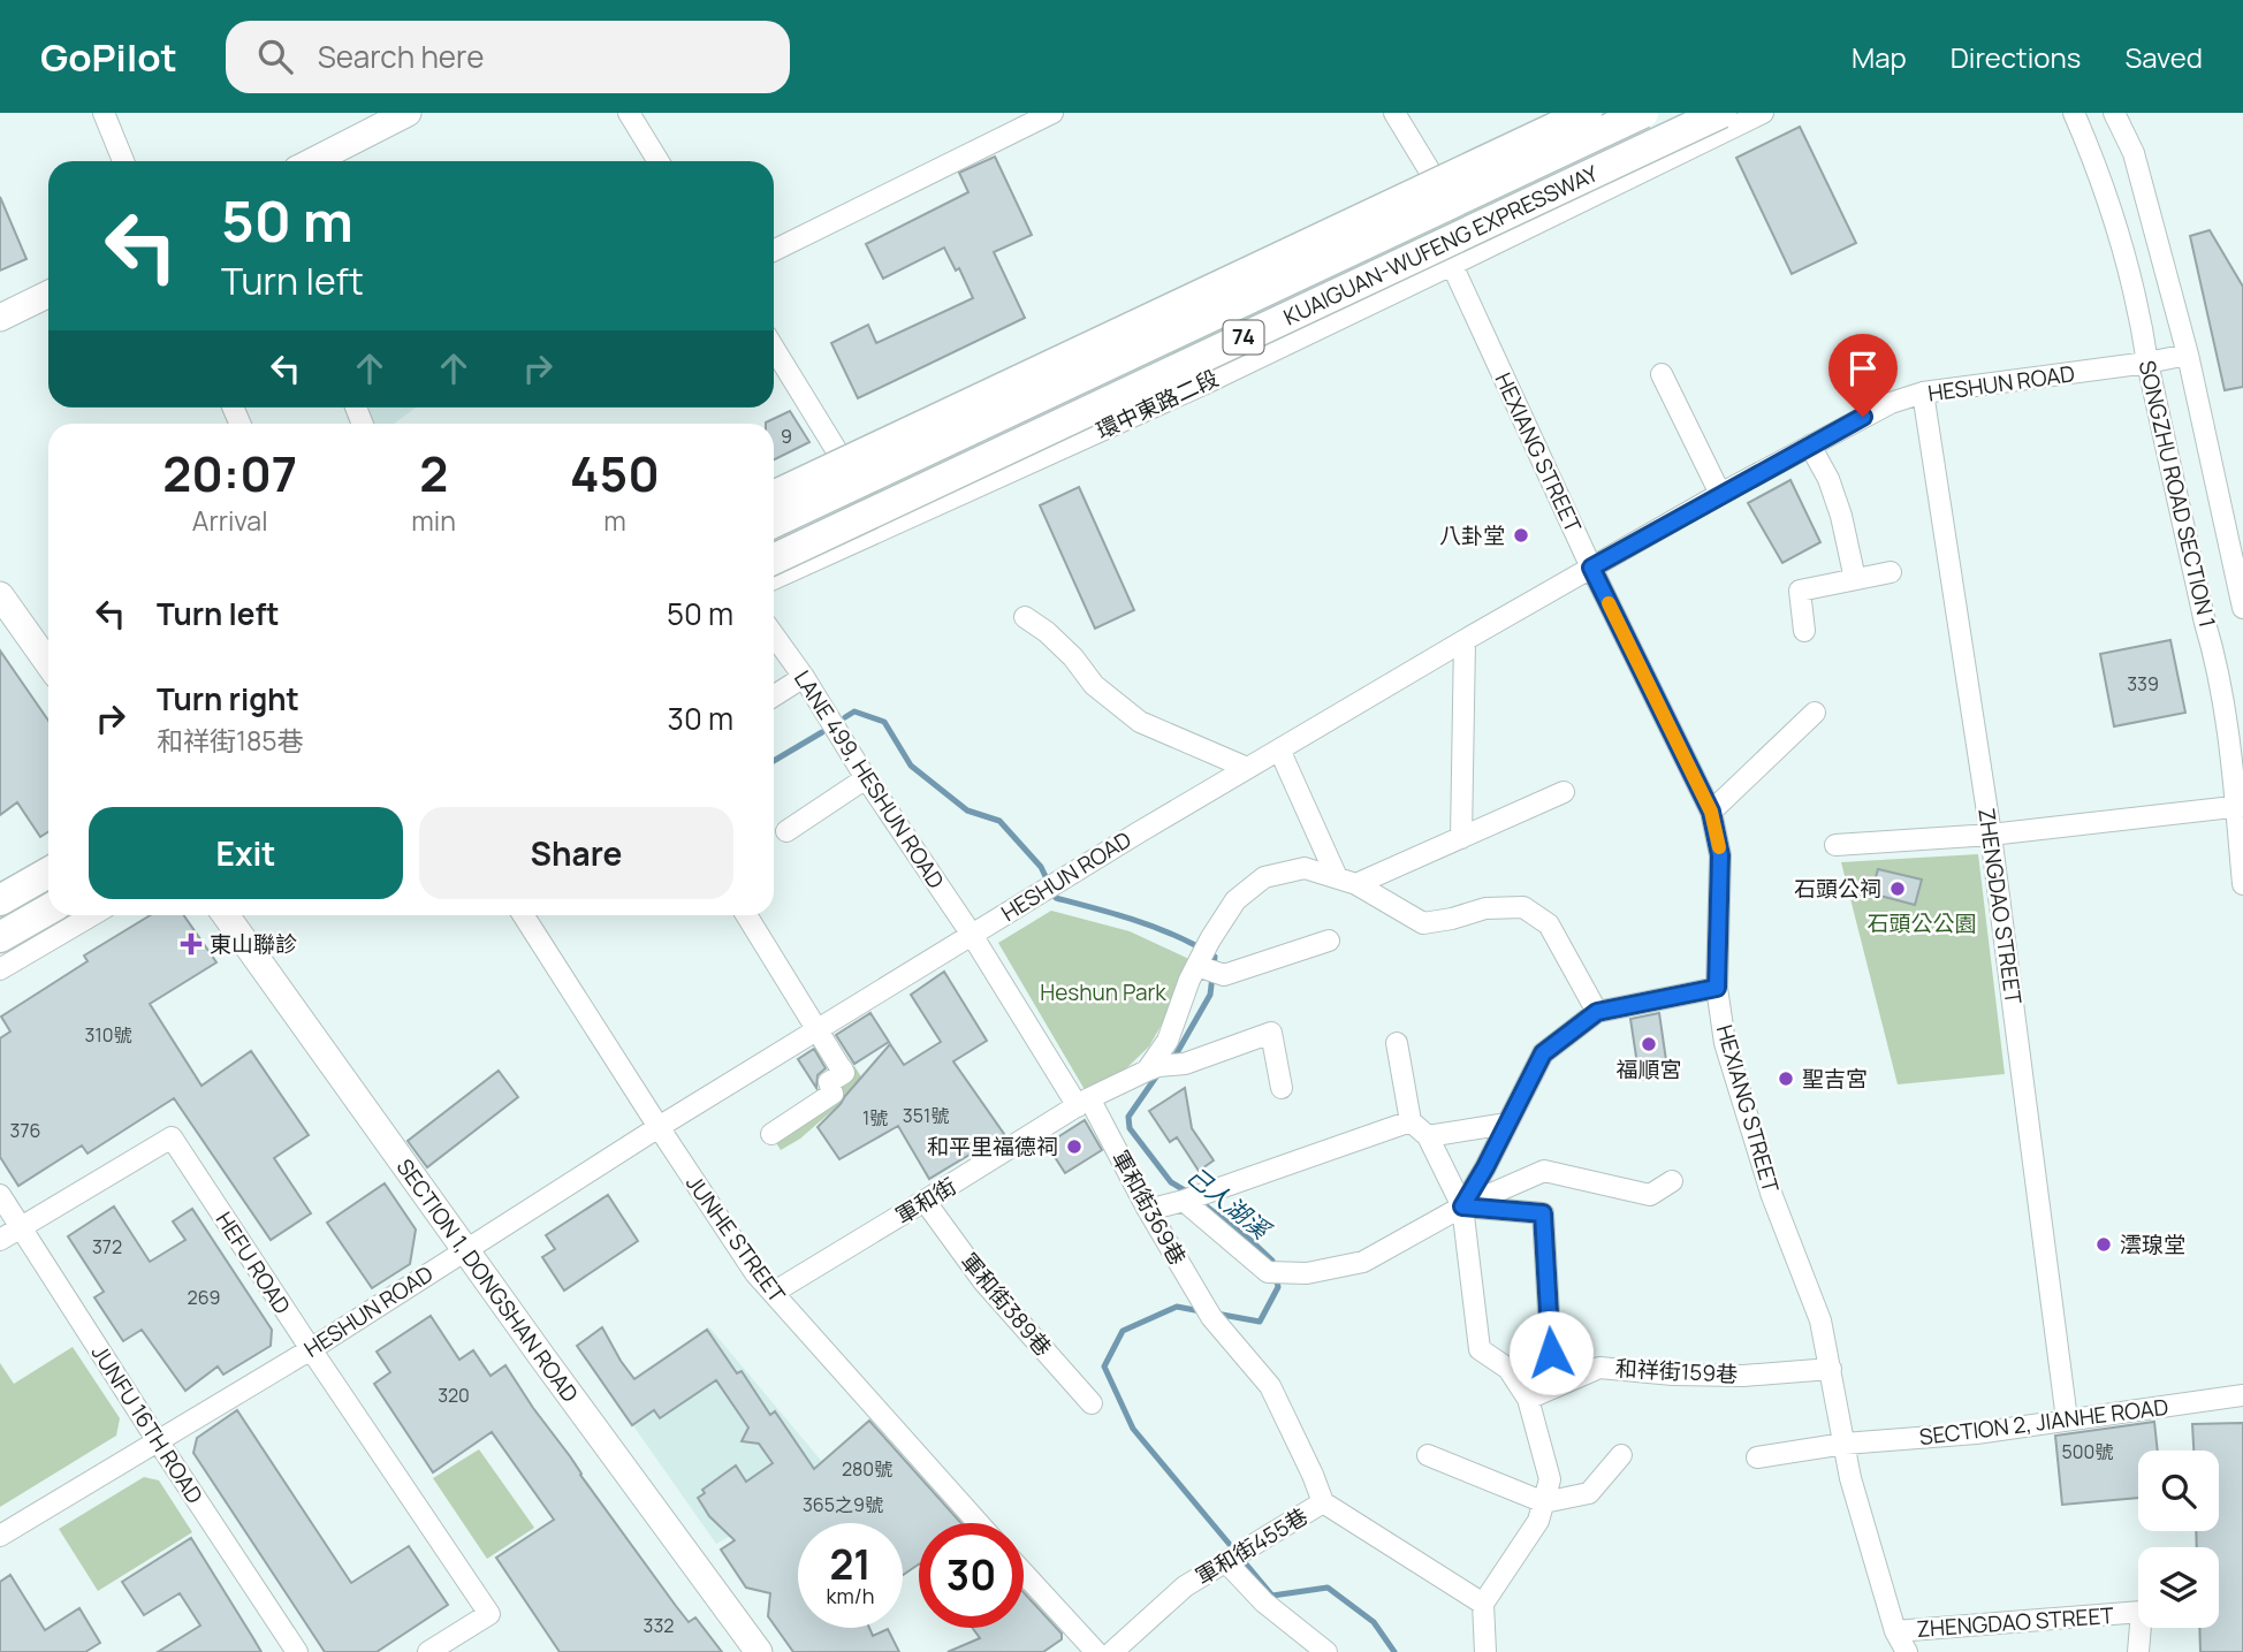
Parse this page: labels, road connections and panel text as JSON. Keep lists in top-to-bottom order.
{
  "streets": {
    "highway": ["KUAIGUAN-WUFENG EXPRESSWAY", "74"],
    "main road": ["SECTION 1, DONGSHAN ROAD"],
    "street": [
      "HESHUN ROAD",
      "環中東路二段",
      "HEXIANG STREET",
      "SONGZHU ROAD SECTION 1",
      "LANE 499, HESHUN ROAD",
      "ZHENGDAO STREET",
      "軍和街",
      "軍和街369巷",
      "JUNHE STREET",
      "HEFU ROAD",
      "軍和街389巷",
      "和祥街159巷",
      "SECTION 2, JIANHE ROAD",
      "JUNFU 16TH ROAD",
      "軍和街455巷"
    ]
  },
  "crossings": [
    ["HESHUN ROAD", "HEXIANG STREET"],
    ["HESHUN ROAD", "SONGZHU ROAD SECTION 1"],
    ["HESHUN ROAD", "LANE 499, HESHUN ROAD"],
    ["HESHUN ROAD", "ZHENGDAO STREET"],
    ["HESHUN ROAD", "JUNHE STREET"],
    ["HESHUN ROAD", "HEFU ROAD"],
    ["HESHUN ROAD", "SECTION 1, DONGSHAN ROAD"],
    ["HESHUN ROAD", "JUNFU 16TH ROAD"],
    ["環中東路二段", "HEXIANG STREET"],
    ["HEXIANG STREET", "ZHENGDAO STREET"],
    ["HEXIANG STREET", "和祥街159巷"],
    ["HEXIANG STREET", "SECTION 2, JIANHE ROAD"],
    ["LANE 499, HESHUN ROAD", "軍和街"],
    ["LANE 499, HESHUN ROAD", "軍和街369巷"],
    ["ZHENGDAO STREET", "SECTION 2, JIANHE ROAD"],
    ["軍和街", "軍和街369巷"],
    ["軍和街", "JUNHE STREET"],
    ["軍和街", "軍和街389巷"],
    ["軍和街369巷", "軍和街455巷"],
    ["HEFU ROAD", "JUNFU 16TH ROAD"]
  ],
  "water": ["己人湖溪"],
  "parks": ["石頭公公園", "Heshun Park"],
  "places": {
    "other": [
      "八卦堂",
      "石頭公祠",
      "福順宮",
      "聖吉宮",
      "和平里福德祠",
      "澐瑔堂"
    ],
    "health": ["東山聯診"]
  },
  "house_numbers": [
    "9",
    "339",
    "310號",
    "351號",
    "1號",
    "376",
    "372",
    "269",
    "320",
    "500號",
    "280號",
    "365之9號",
    "332"
  ],
  "page": {
    "header": "GoPilot",
    "search": "Search here",
    "nav": ["Map", "Directions", "Saved"],
    "turn": ["50 m", "Turn left"],
    "eta": [
      "20:07",
      "Arrival",
      "2",
      "min",
      "450",
      "m"
    ],
    "list": [
      {
        "name": "Turn left",
        "value": "50 m"
      },
      {
        "name": "Turn right",
        "note": "和祥街185巷",
        "value": "30 m"
      }
    ],
    "buttons": ["Exit", "Share"],
    "speed": "21 km/h",
    "limit": "30"
  }
}
